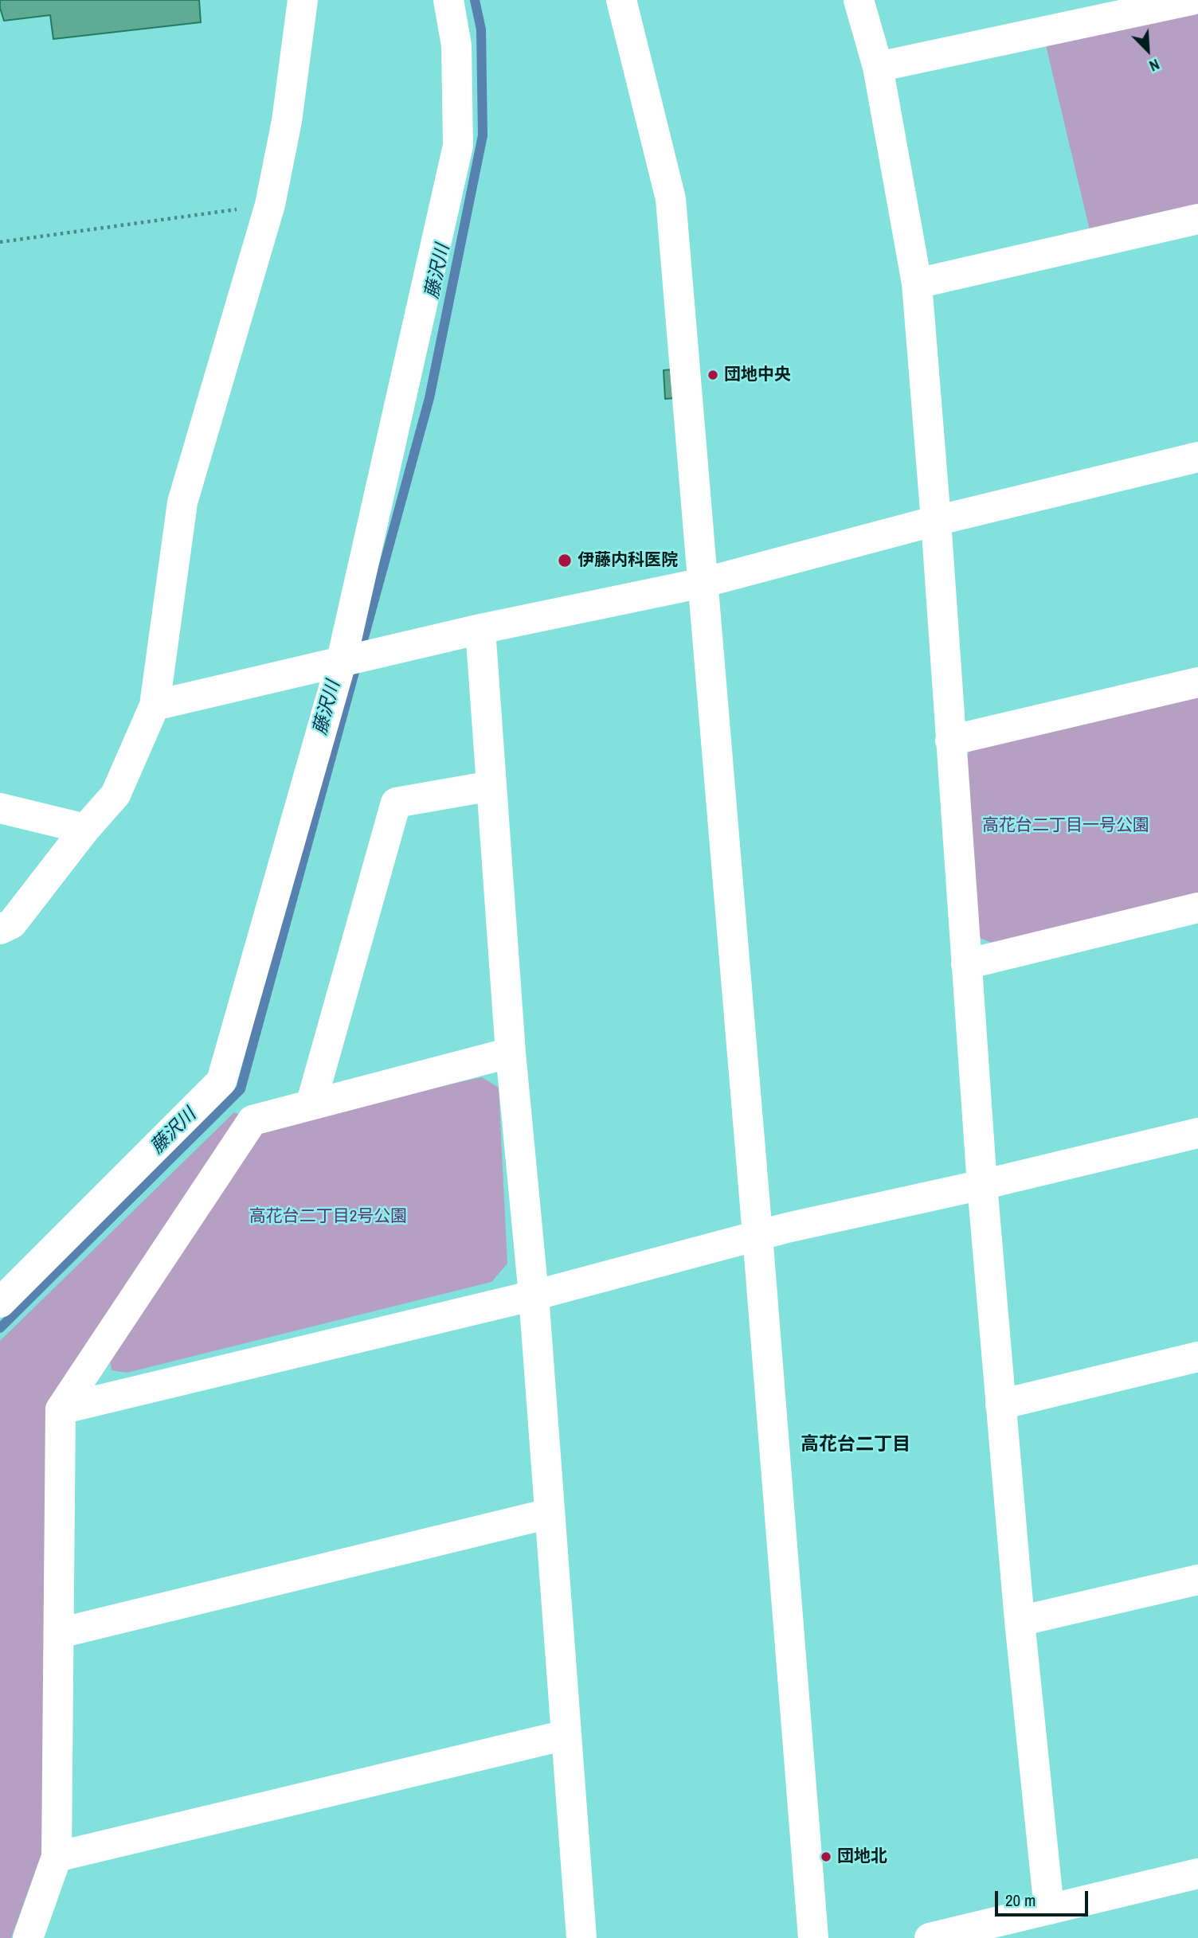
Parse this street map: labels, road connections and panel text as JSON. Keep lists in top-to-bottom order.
{
  "districts": ["高花台二丁目"],
  "water": ["藤沢川"],
  "parks": ["高花台二丁目一号公園", "高花台二丁目2号公園"],
  "places": ["団地中央", "伊藤内科医院", "団地北"],
  "scale_bar": "20 m",
  "north": "bottom right"
}
